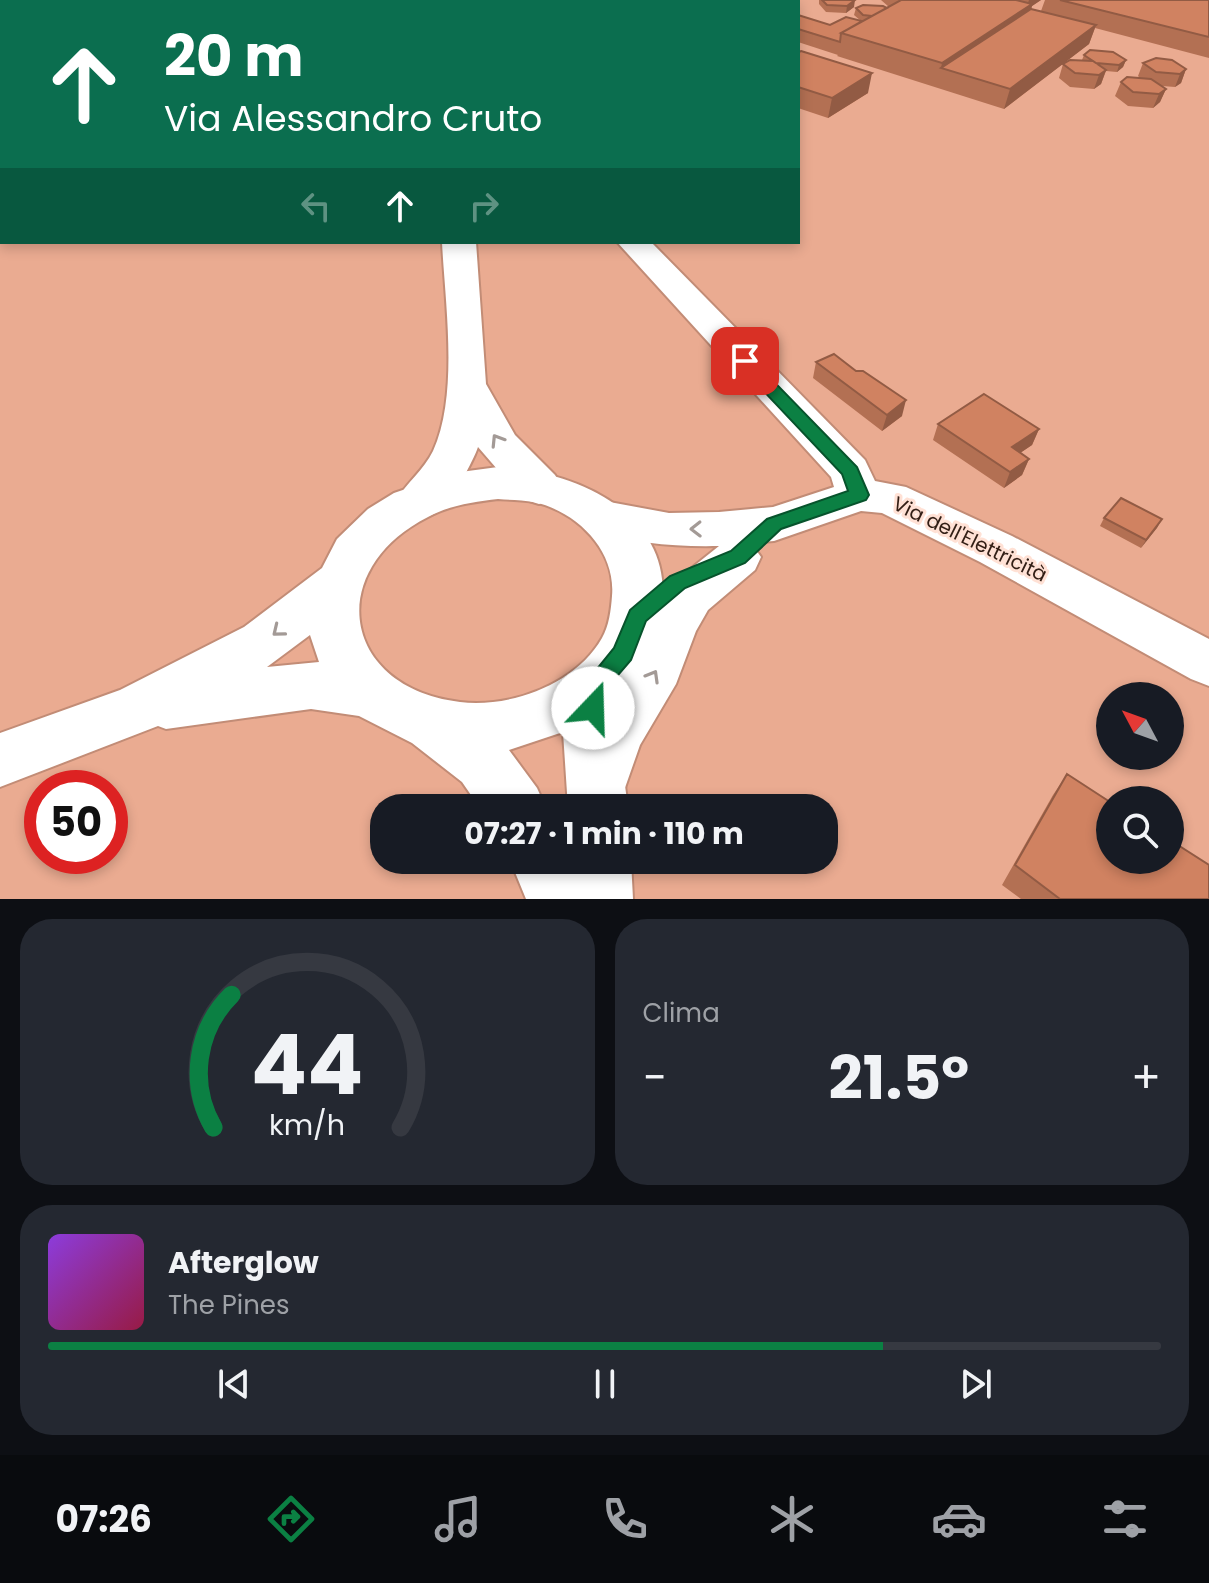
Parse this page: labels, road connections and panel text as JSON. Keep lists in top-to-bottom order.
{
  "streets": {
    "street": ["Via dell'Elettricità"]
  },
  "north": "top left",
  "page": {
    "turn": ["20 m", "Via Alessandro Cruto"],
    "limit": "50",
    "trip": "07:27 · 1 min · 110 m",
    "tile": "Clima",
    "heat": ["−", "21.5°", "+"],
    "song": ["Afterglow", "The Pines"],
    "tabs": "07:26",
    "gauge": ["44", "km/h"]
  }
}
